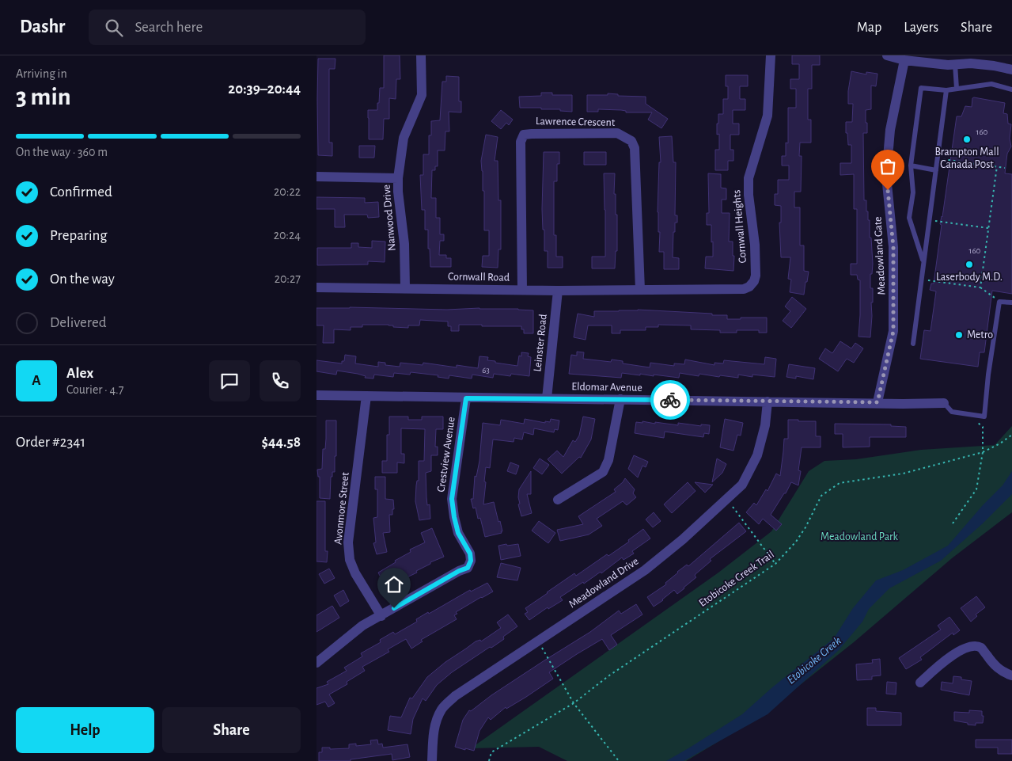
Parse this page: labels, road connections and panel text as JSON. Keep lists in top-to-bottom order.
{
  "streets": {
    "street": [
      "Lawrence Crescent",
      "Nanwood Drive",
      "Cornwall Heights",
      "Meadowland Gate",
      "Cornwall Road",
      "Leinster Road",
      "Eldomar Avenue",
      "Crestview Avenue",
      "Avonmore Street",
      "Meadowland Drive"
    ],
    "path": ["Etobicoke Creek Trail"]
  },
  "crossings": [
    ["Lawrence Crescent", "Cornwall Heights"],
    ["Lawrence Crescent", "Cornwall Road"],
    ["Nanwood Drive", "Cornwall Road"],
    ["Cornwall Heights", "Cornwall Road"],
    ["Meadowland Gate", "Eldomar Avenue"],
    ["Cornwall Road", "Leinster Road"],
    ["Leinster Road", "Eldomar Avenue"],
    ["Eldomar Avenue", "Crestview Avenue"],
    ["Eldomar Avenue", "Avonmore Street"],
    ["Eldomar Avenue", "Meadowland Drive"],
    ["Crestview Avenue", "Avonmore Street"]
  ],
  "water": ["Etobicoke Creek"],
  "parks": ["Meadowland Park"],
  "places": ["Brampton Mall Canada P0st", "Laserbody M.D.", "Metro"],
  "house_numbers": ["160", "160", "63"],
  "page": {
    "header": "Dashr",
    "search": "Search here",
    "nav": ["Map", "Layers", "Share"],
    "heading": ["3 min", "Arriving in", "20:39–20:44"],
    "panel": [
      "Alex",
      "Courier · 4.7",
      "Order #2341",
      "$44.58"
    ],
    "bar": "On the way · 360 m",
    "list": [
      ["Confirmed", "20:22"],
      ["Preparing", "20:24"],
      ["On the way", "20:27"],
      "Delivered"
    ],
    "round": "A",
    "buttons": ["Help", "Share"]
  }
}
